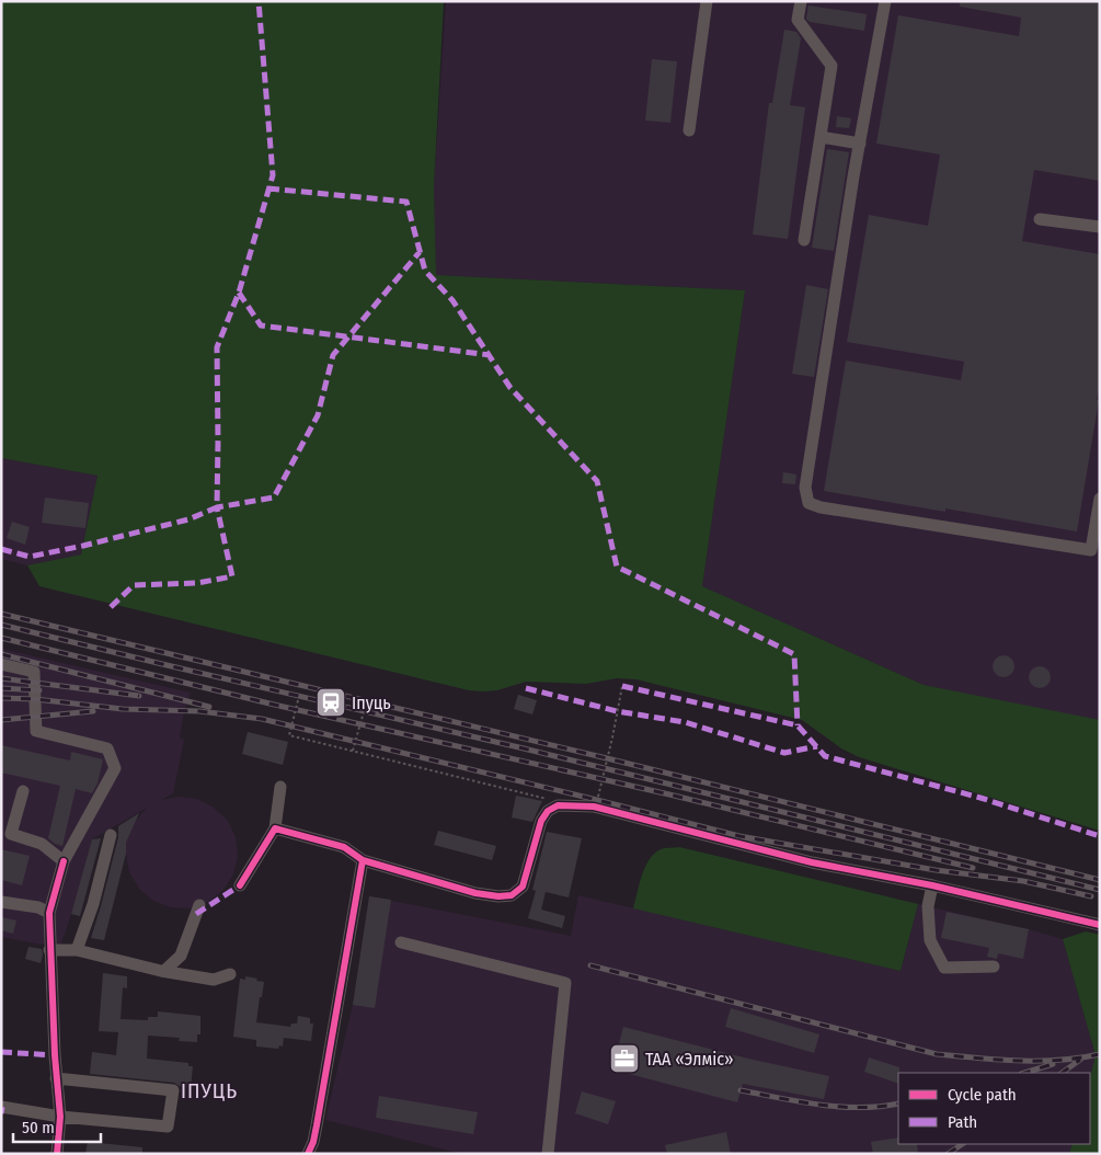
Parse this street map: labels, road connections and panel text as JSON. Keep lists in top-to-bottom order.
{
  "districts": ["ІПУЦЬ"],
  "places": {
    "station": ["Іпуць"],
    "office": ["ТАА «Элміс»"]
  },
  "legend": ["Cycle path", "Path"],
  "scale_bar": "50 m"
}
